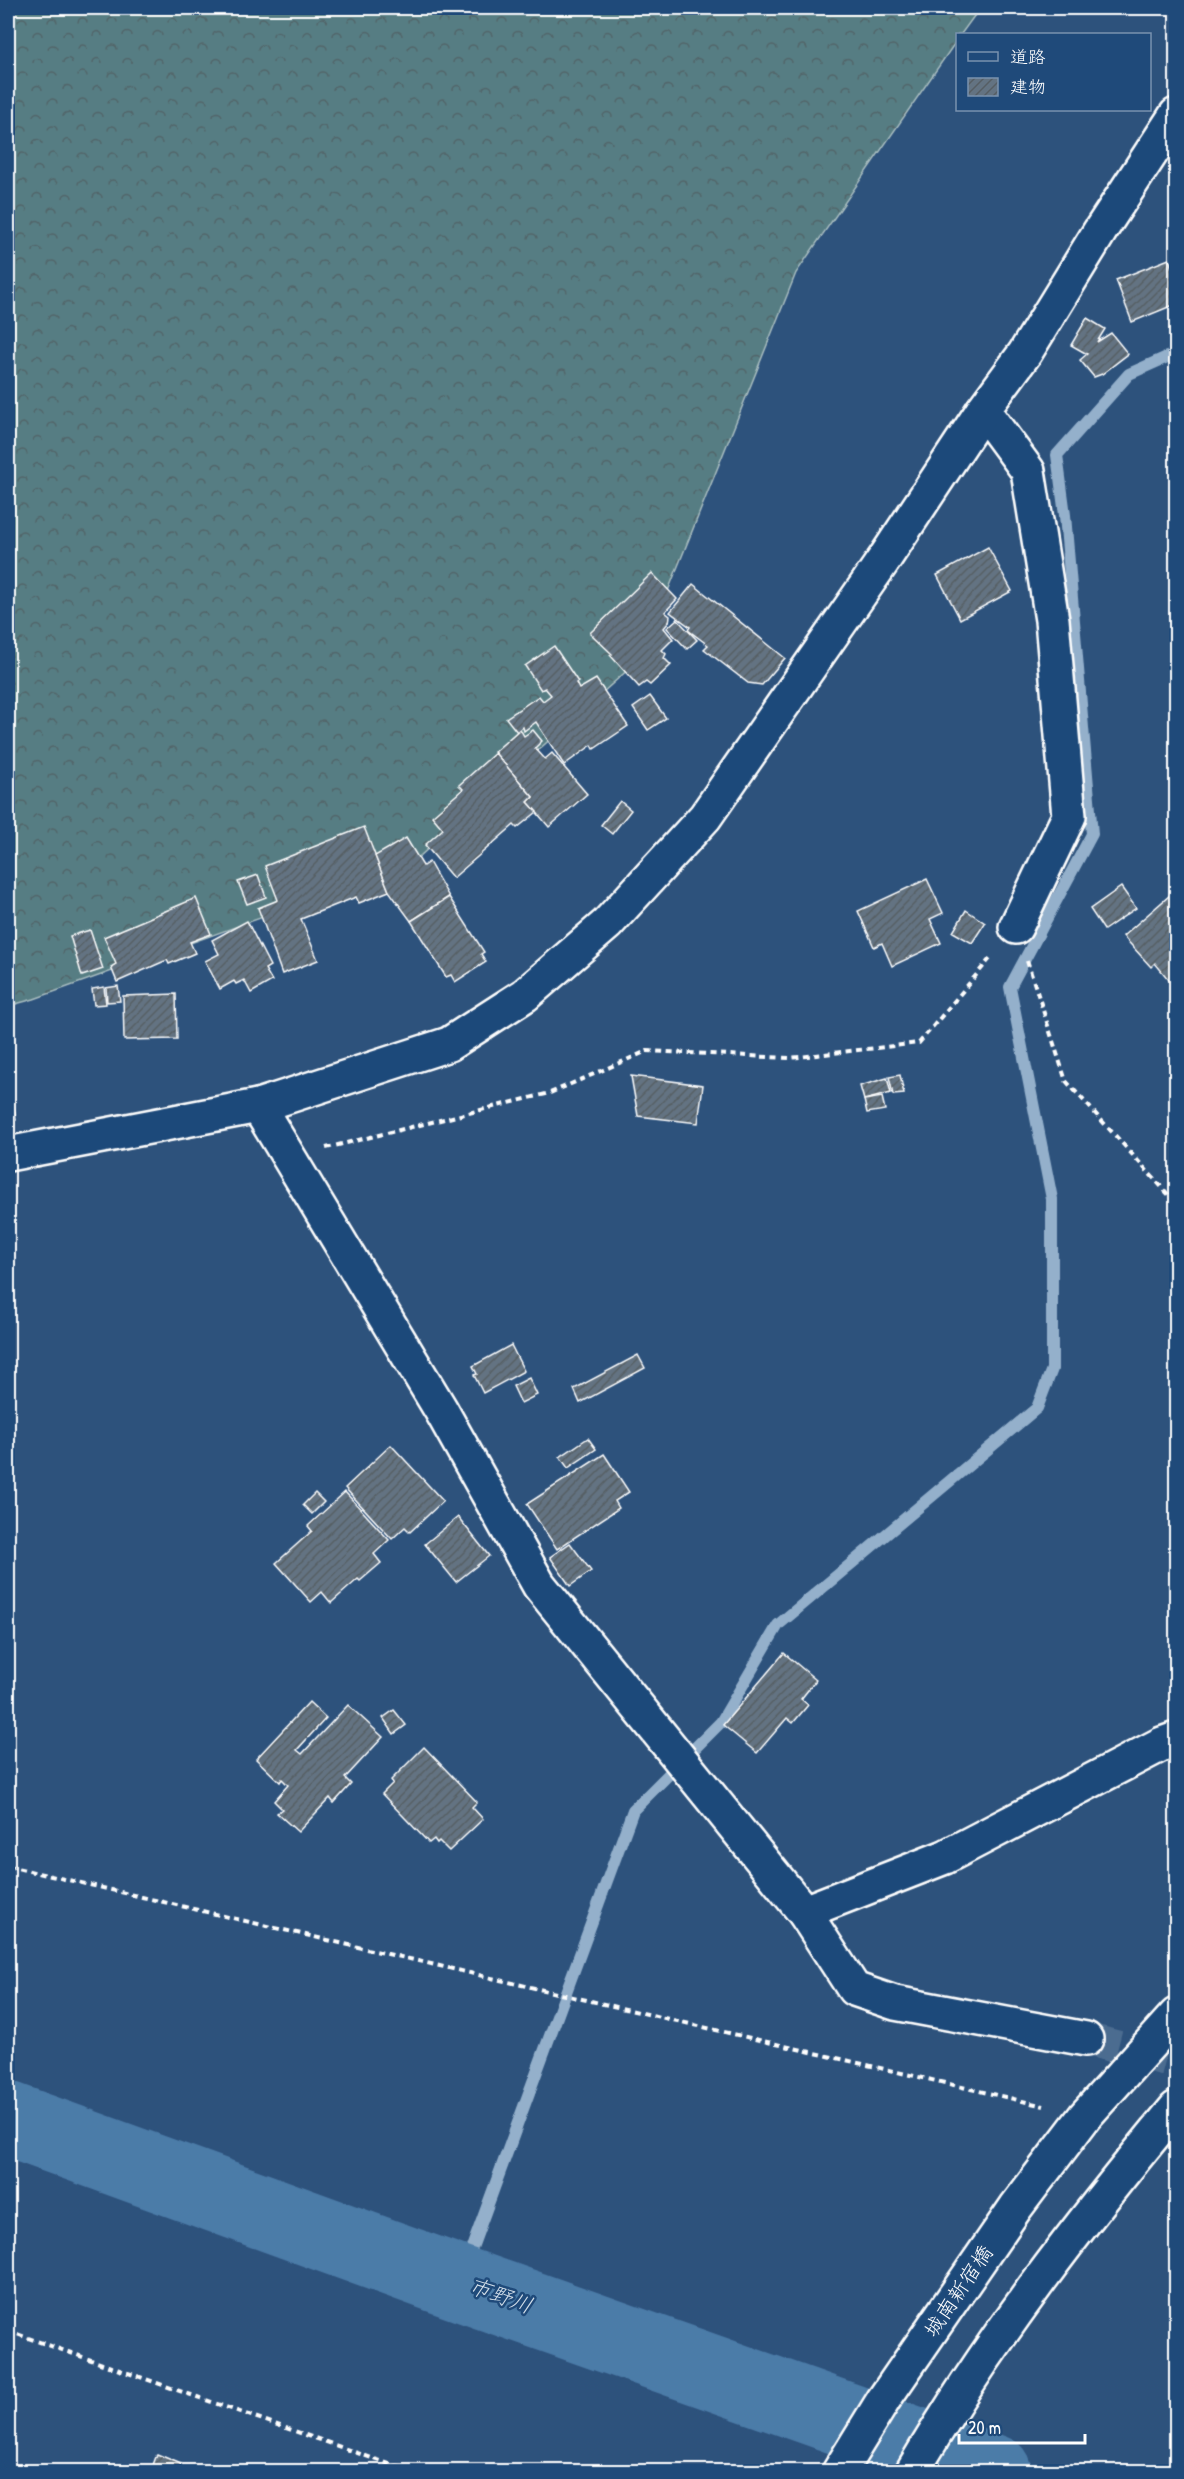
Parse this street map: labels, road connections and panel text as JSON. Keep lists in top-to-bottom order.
{
  "streets": {
    "street": ["城南新宿橋"]
  },
  "water": ["市野川"],
  "legend": ["道路", "建物"],
  "scale_bar": "20 m"
}
